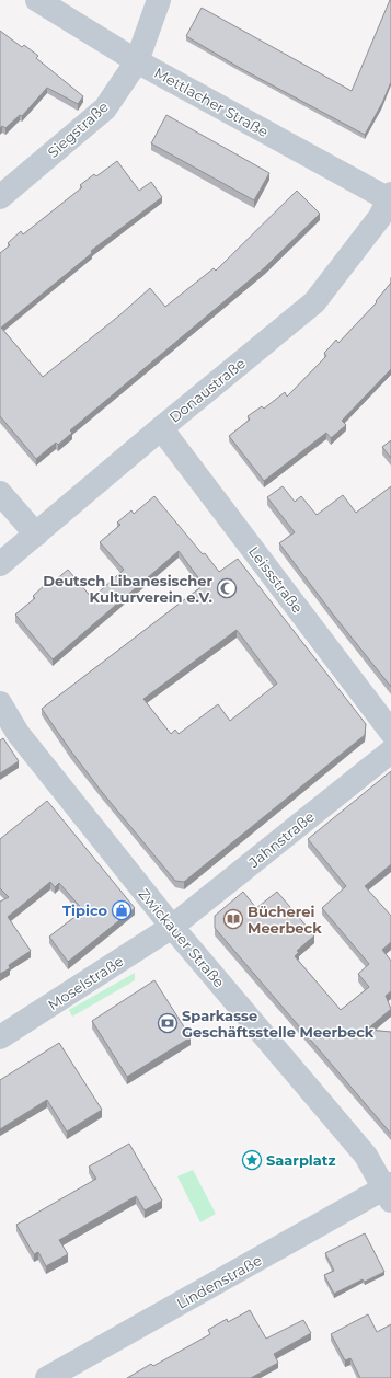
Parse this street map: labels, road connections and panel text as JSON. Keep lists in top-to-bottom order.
{
  "streets": {
    "street": [
      "Mettlacher Straße",
      "Siegstraße",
      "Donaustraße",
      "Leissstraße",
      "Jahnstraße",
      "Zwickauer Straße",
      "Moselstraße",
      "Lindenstraße"
    ]
  },
  "crossings": [
    ["Mettlacher Straße", "Siegstraße"],
    ["Mettlacher Straße", "Donaustraße"],
    ["Donaustraße", "Leissstraße"],
    ["Jahnstraße", "Zwickauer Straße"],
    ["Jahnstraße", "Moselstraße"],
    ["Zwickauer Straße", "Moselstraße"],
    ["Zwickauer Straße", "Lindenstraße"]
  ],
  "places": {
    "mosque": ["Deutsch Libanesischer Kulturverein e.V."],
    "shop": ["Tipico"],
    "library": ["Bücherei Meerbeck"],
    "bank": ["Sparkasse Geschäftsstelle Meerbeck"],
    "place": ["Saarplatz"]
  }
}
